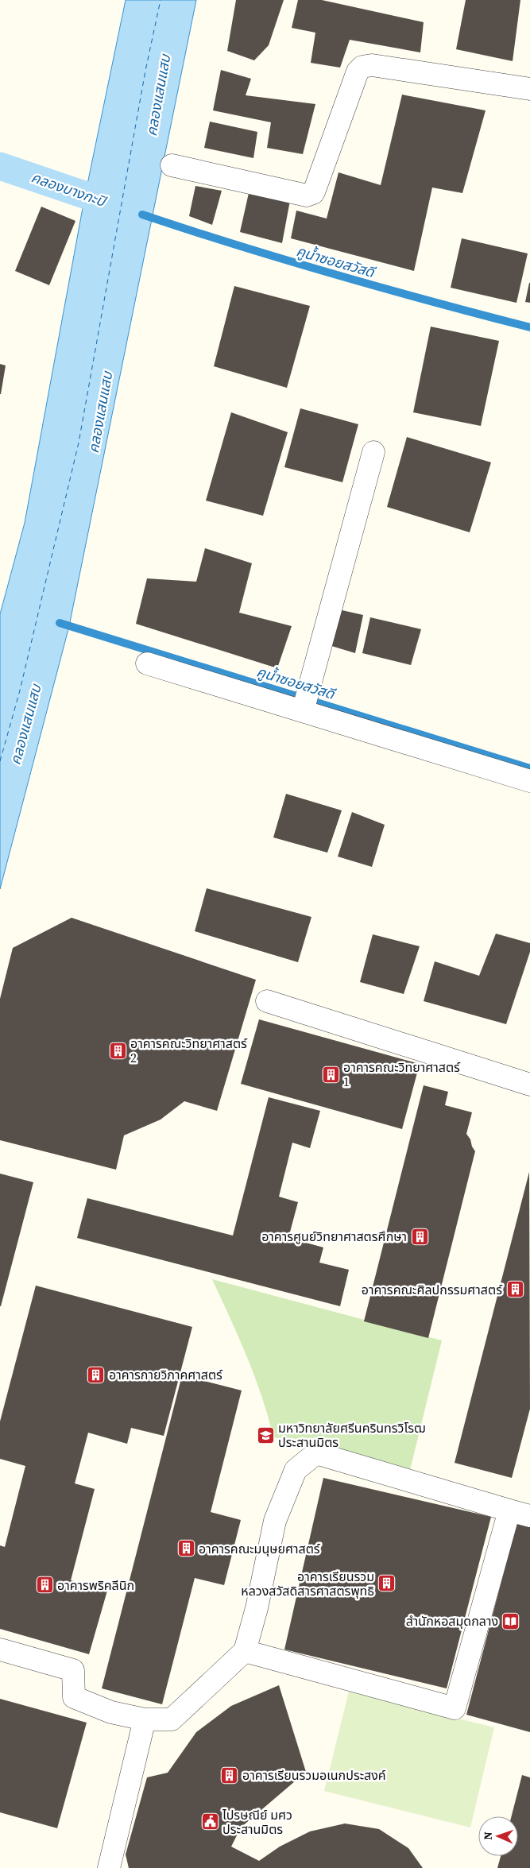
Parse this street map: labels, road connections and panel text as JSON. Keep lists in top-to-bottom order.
{
  "water": ["คลองแสนแสบ", "คลองบางกะปิ", "คูน้ำซอยสวัสดี"],
  "places": {
    "building": [
      "อาคารคณะวิทยาศาสตร์ 2",
      "อาคารคณะวิทยาศาสตร์ 1",
      "อาคารศูนย์วิทยาศาสตรศึกษา",
      "อาคารคณะศิลปกรรมศาสตร์",
      "อาคารกายวิภาคศาสตร์",
      "อาคารคณะมนุษยศาสตร์",
      "อาคารเรียนรวม หลวงสวัสดิสารศาสตรพุทธิ",
      "อาคารพริคลีนิก",
      "อาคารเรียนรวมอเนกประสงค์"
    ],
    "school or university": ["มหาวิทยาลัยศรีนครินทรวิโรฒ ประสานมิตร"],
    "library": ["สำนักหอสมุดกลาง"],
    "public building": ["ไปรษณีย์ มศว ประสานมิตร"]
  },
  "north": "left"
}
